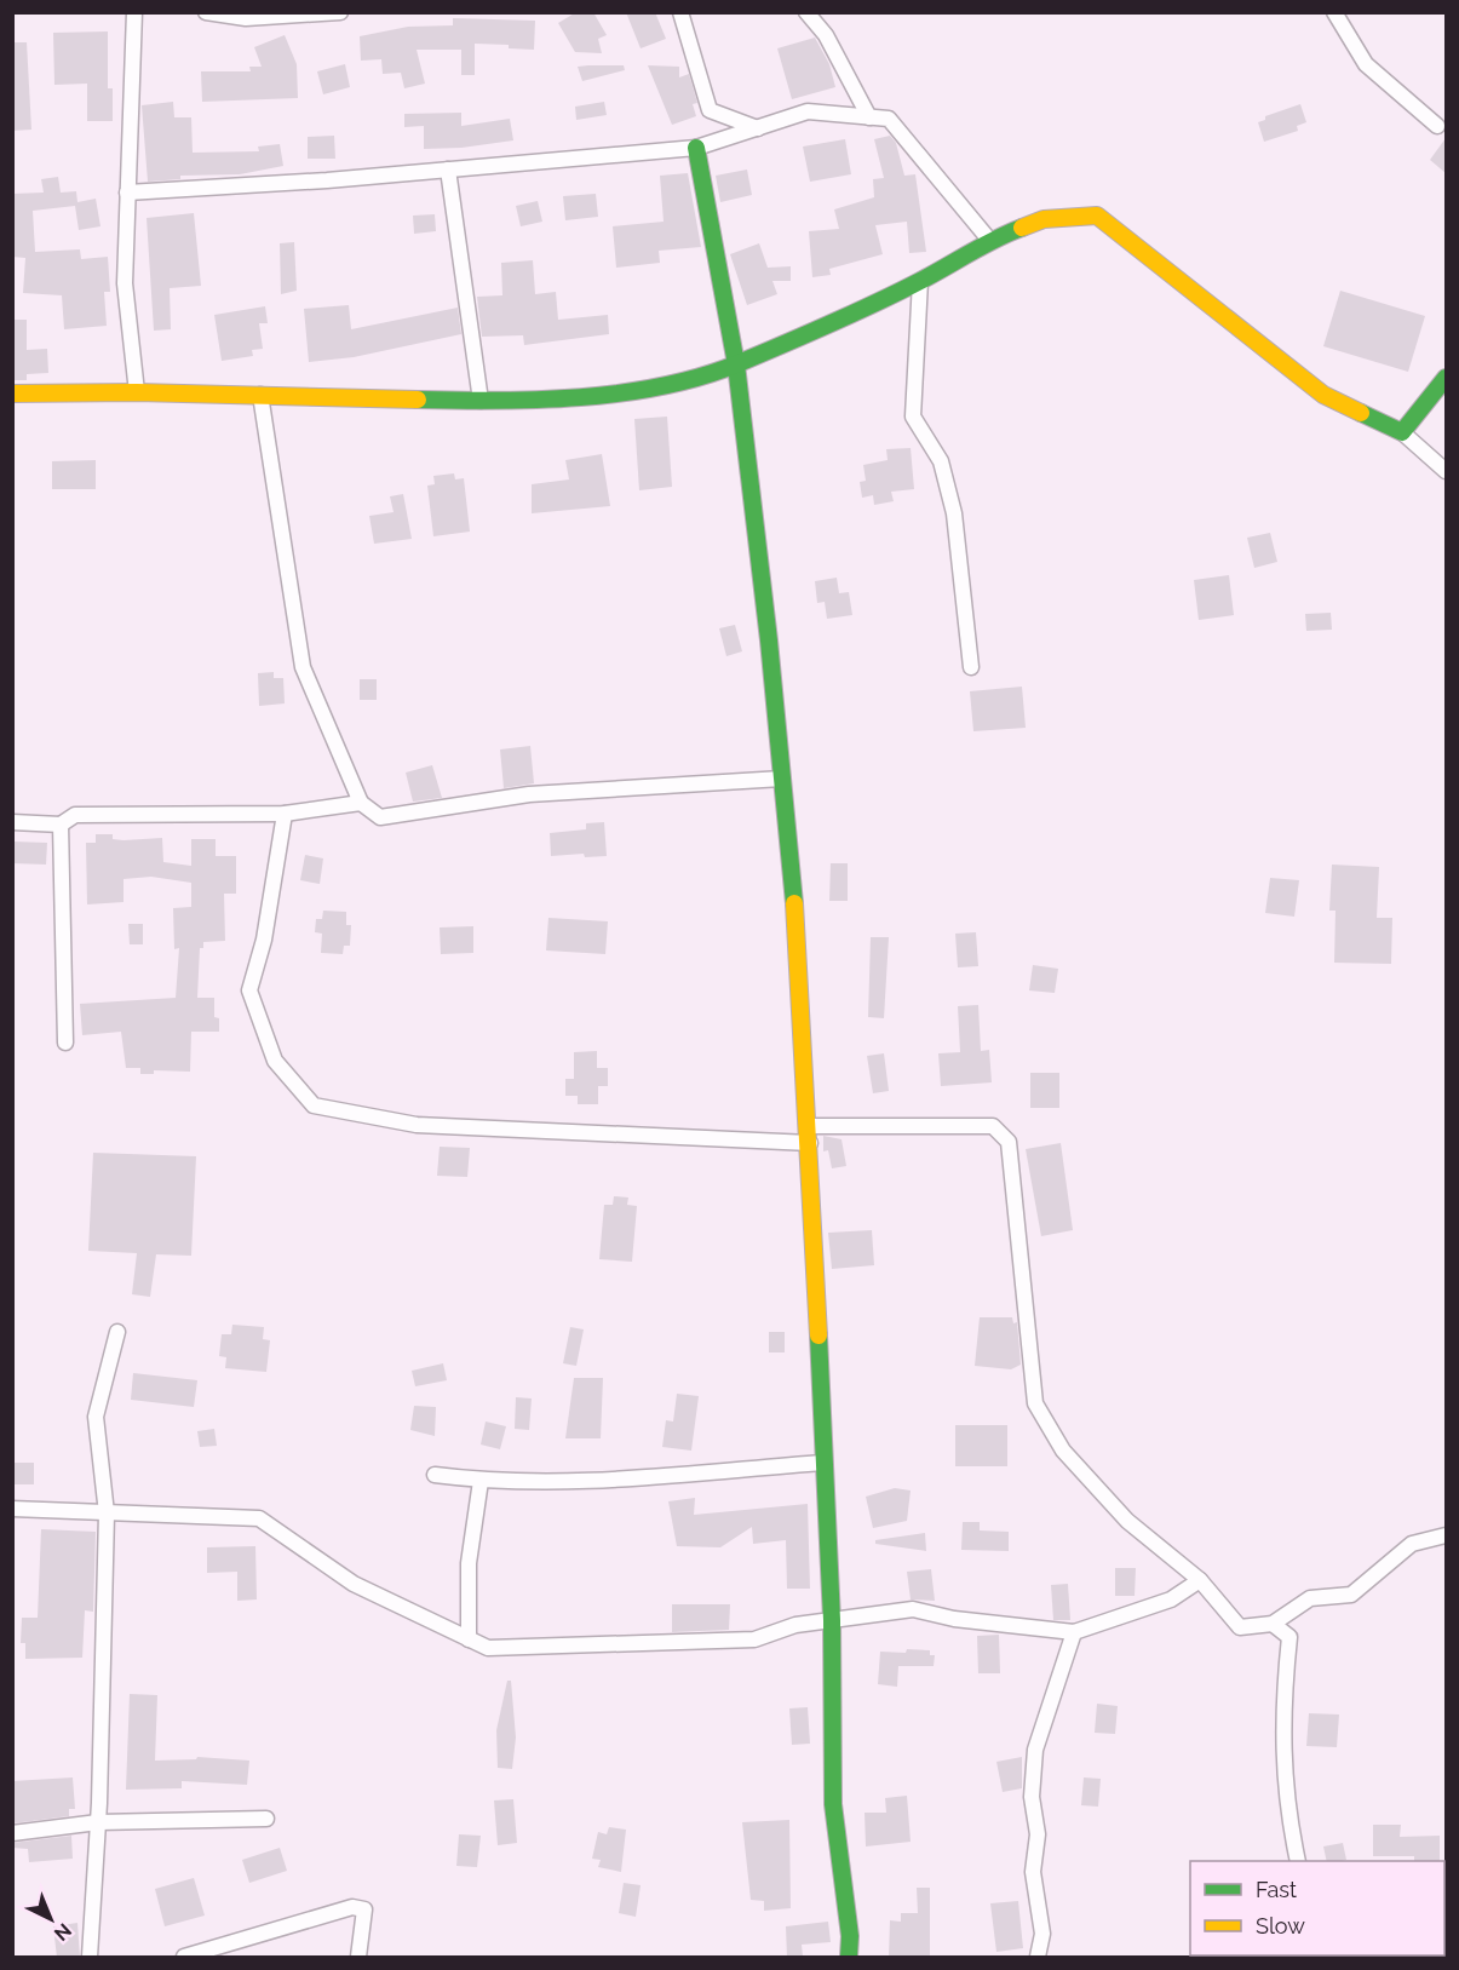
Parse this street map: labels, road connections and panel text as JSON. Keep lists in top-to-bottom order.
{
  "legend": ["Fast", "Slow"],
  "north": "bottom right"
}
